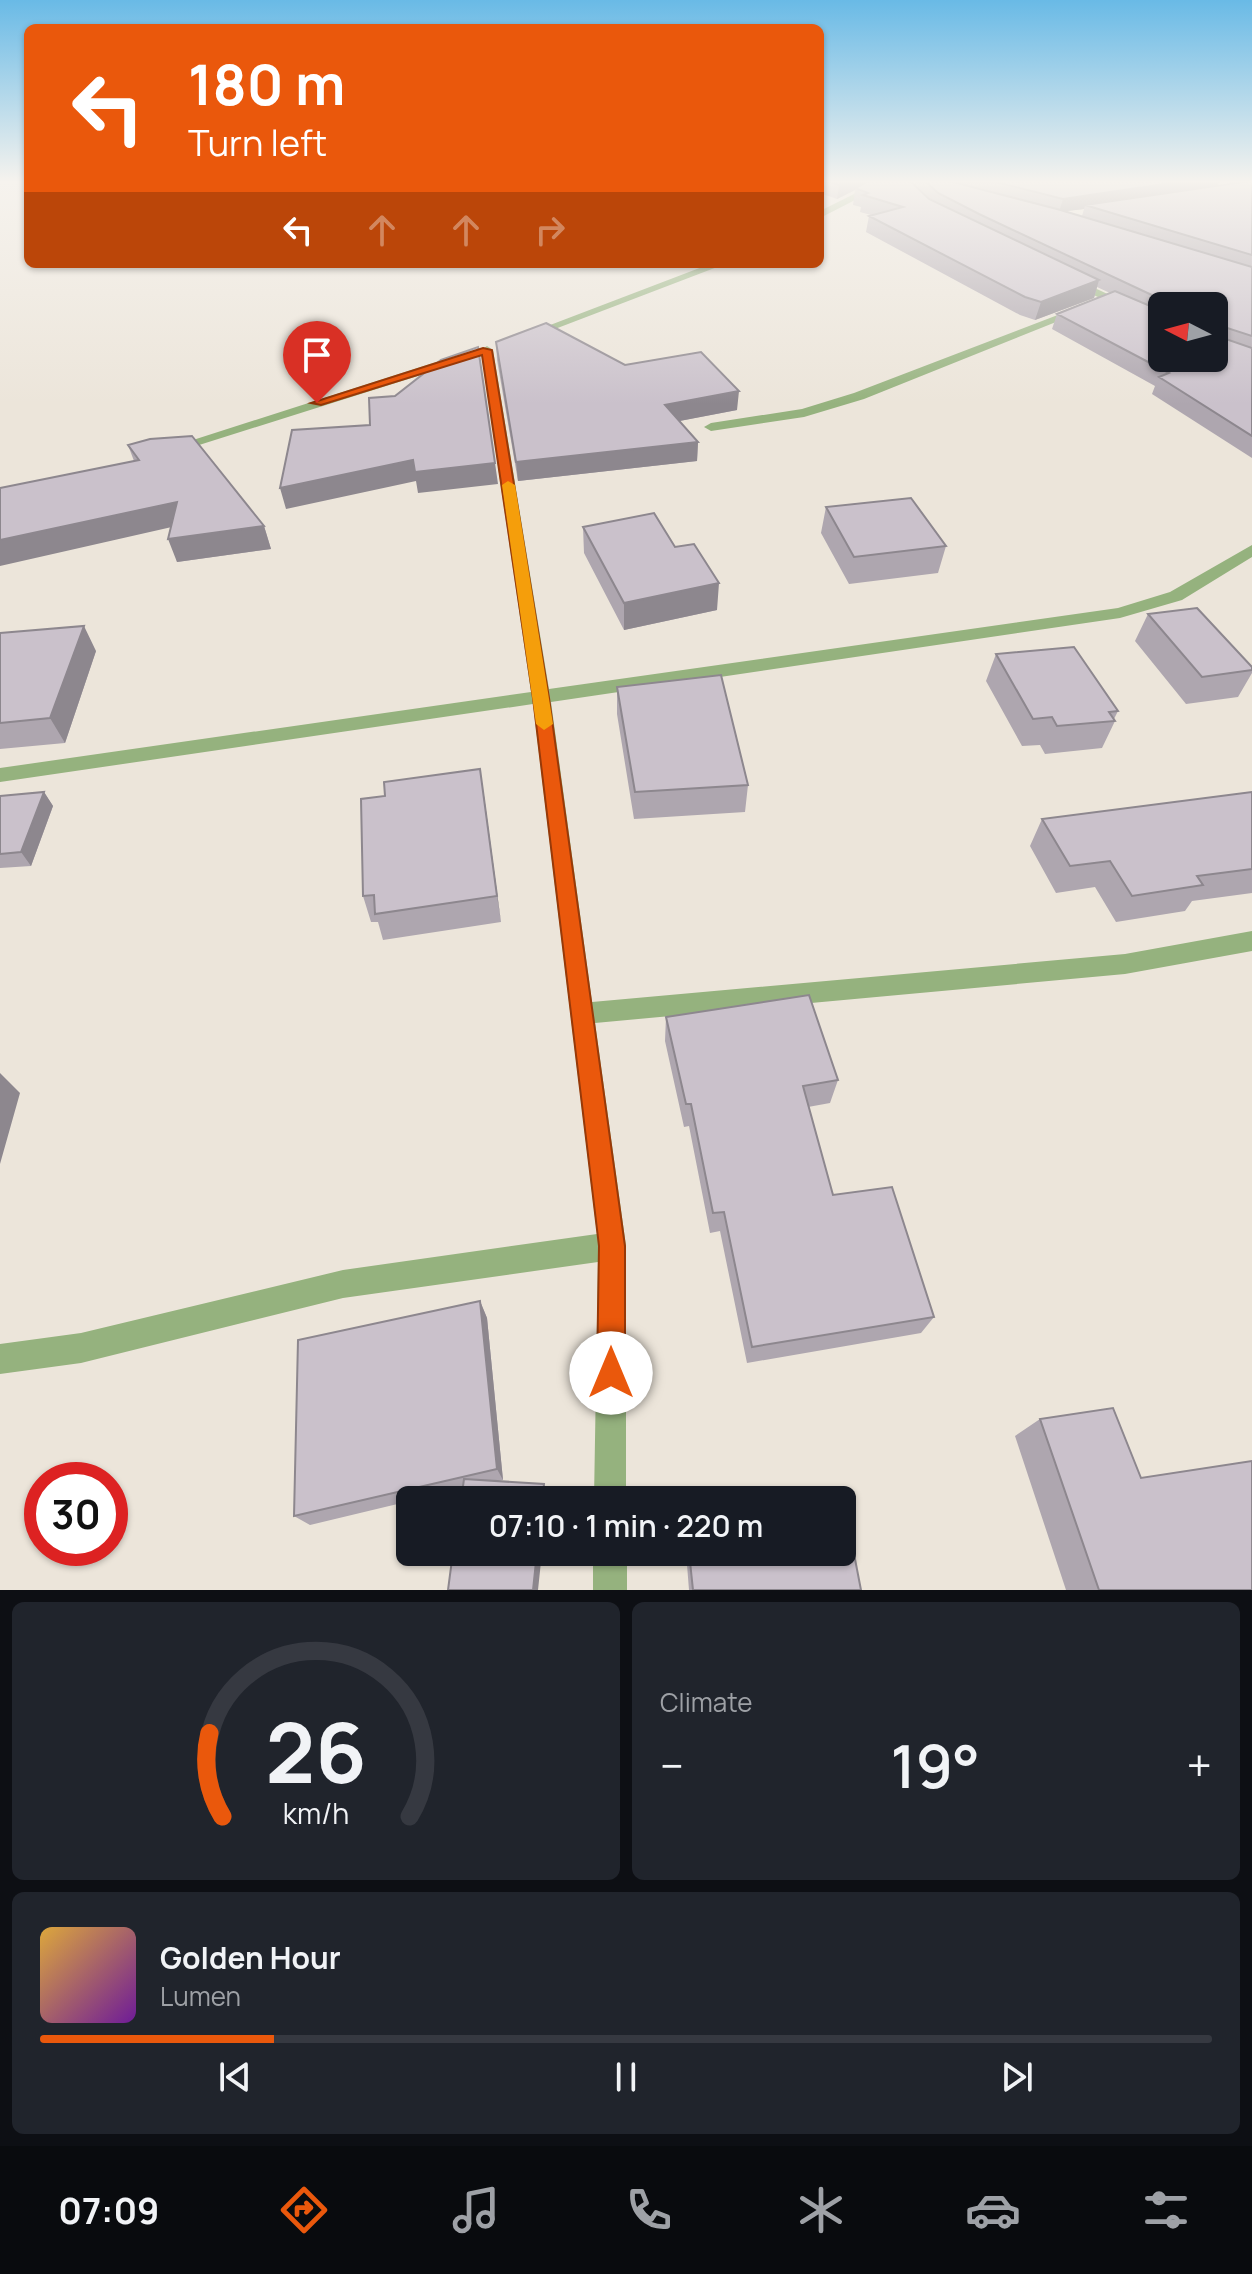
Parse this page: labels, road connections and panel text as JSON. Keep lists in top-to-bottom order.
{
  "north": "left",
  "page": {
    "turn": ["180 m", "Turn left"],
    "limit": "30",
    "trip": "07:10 · 1 min · 220 m",
    "tile": "Climate",
    "heat": ["−", "19°", "+"],
    "song": ["Golden Hour", "Lumen"],
    "tabs": "07:09",
    "gauge": ["26", "km/h"]
  }
}
